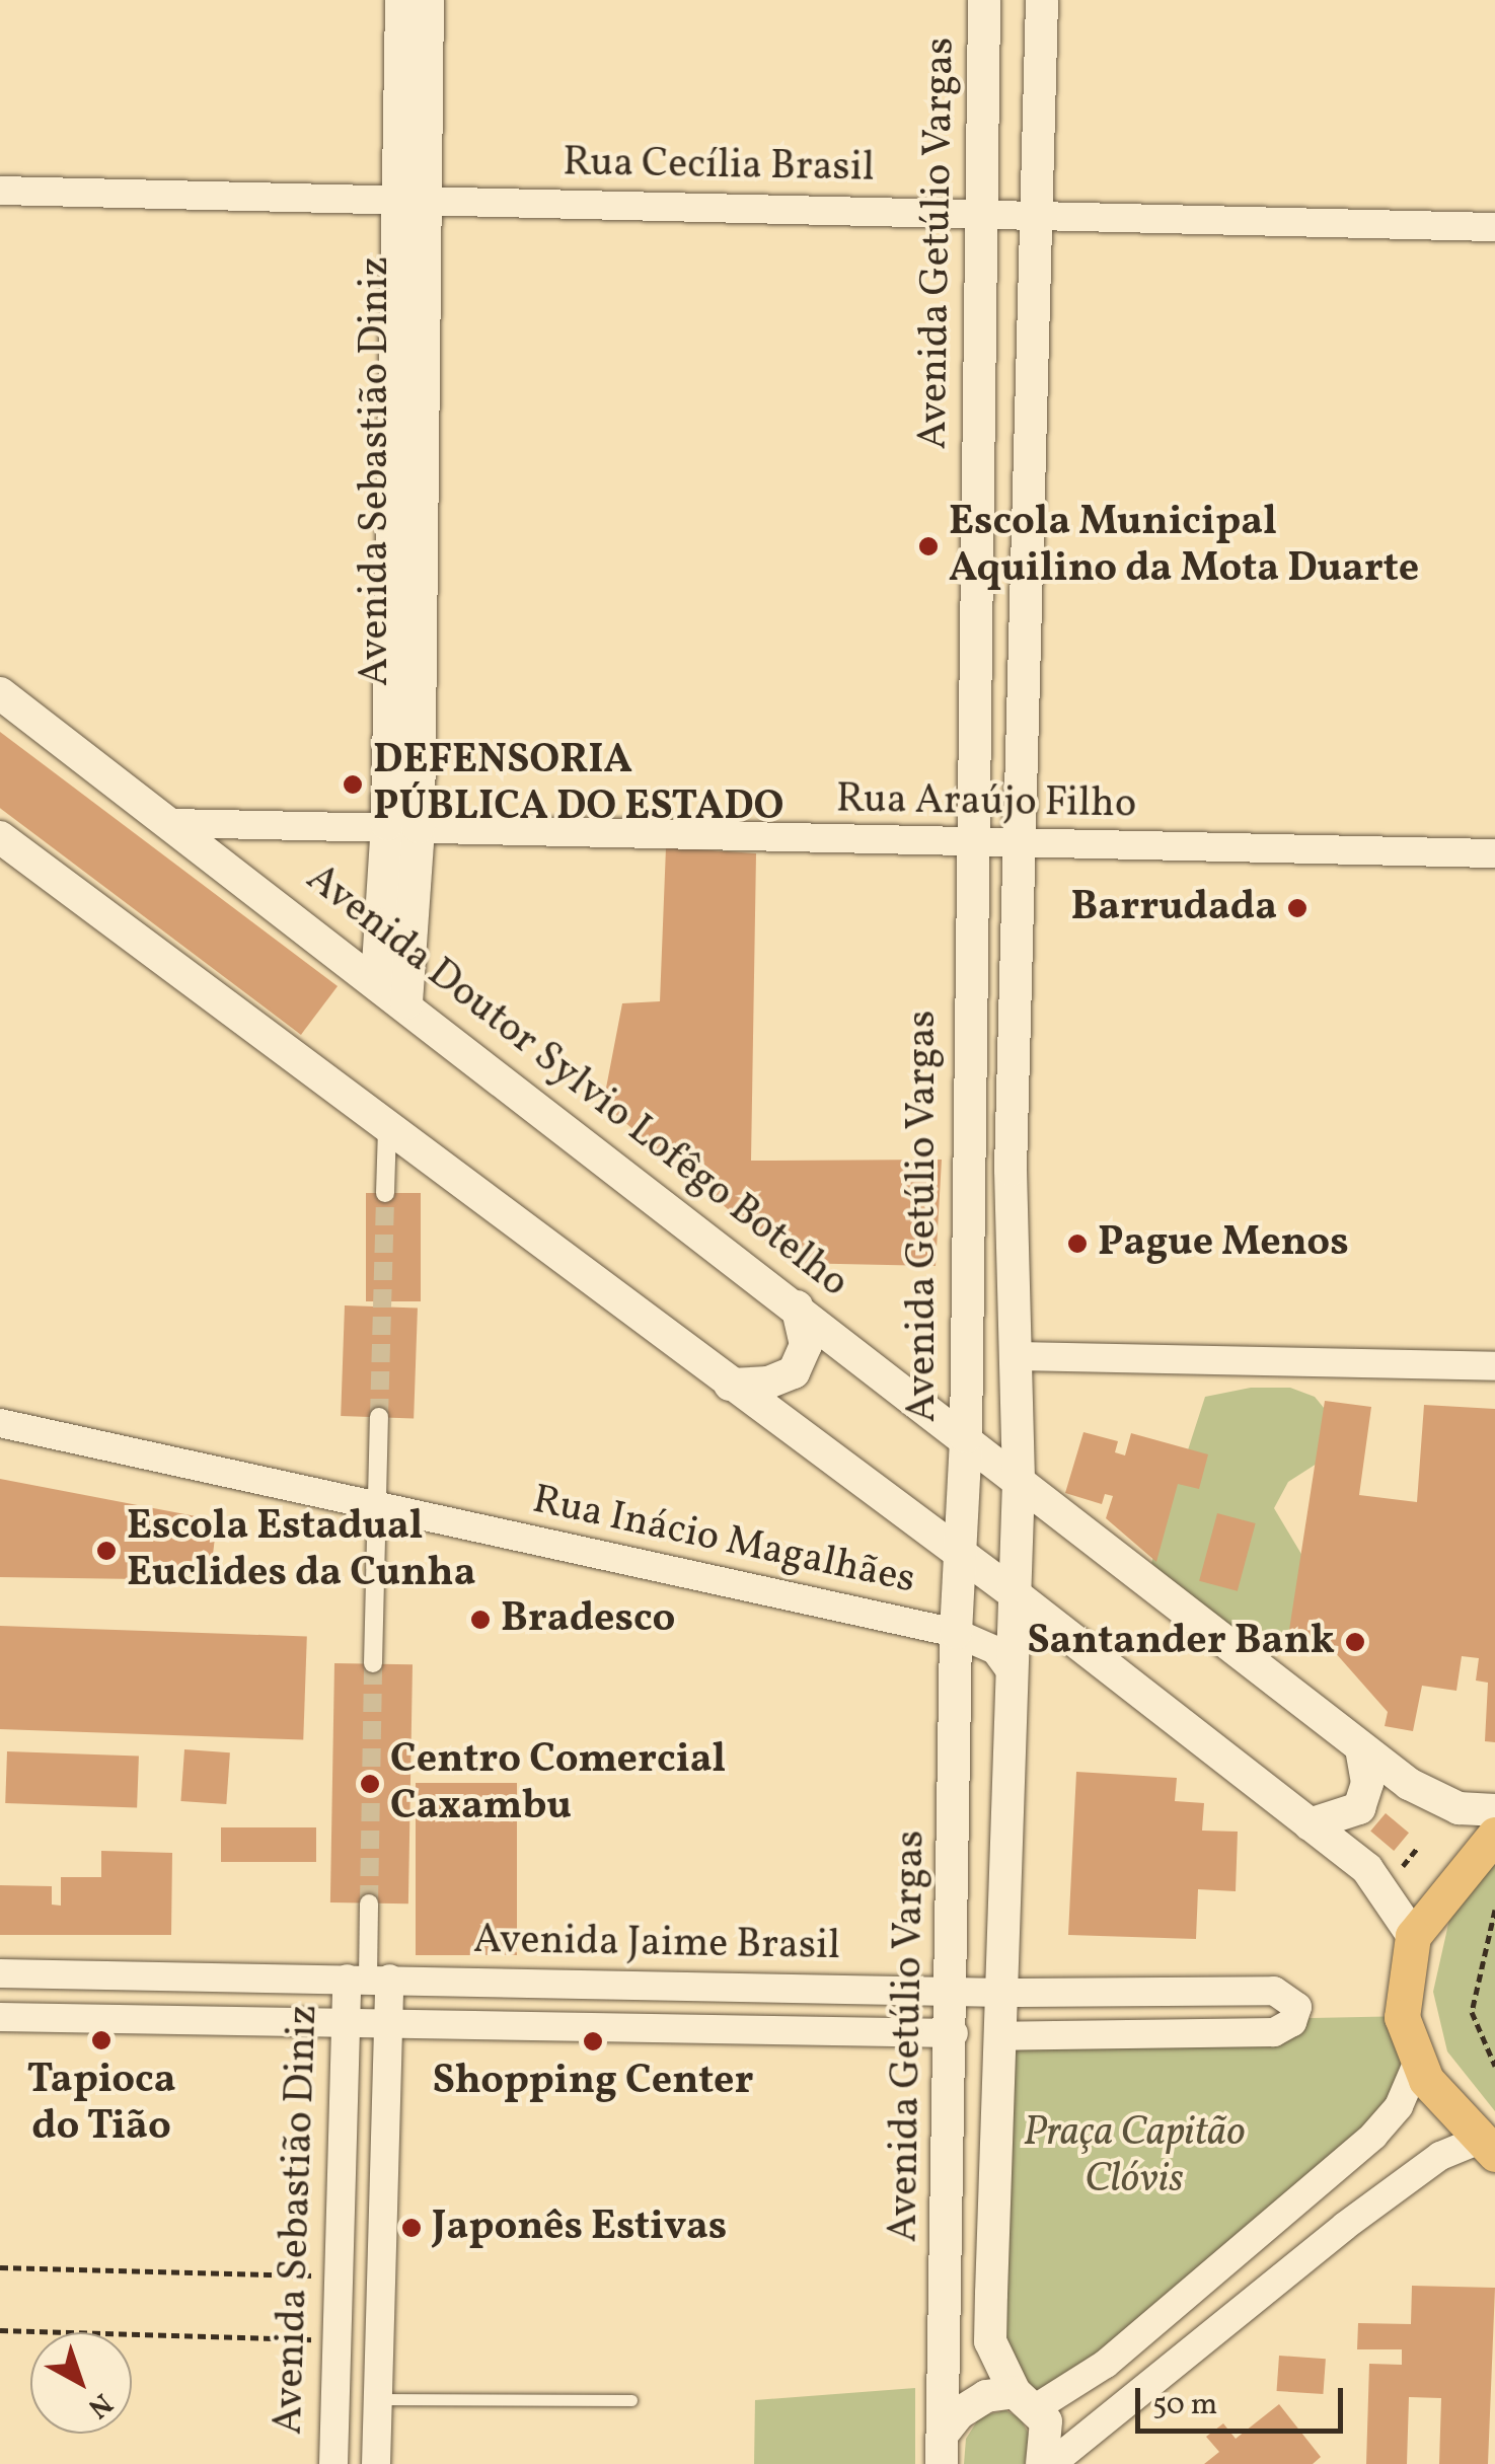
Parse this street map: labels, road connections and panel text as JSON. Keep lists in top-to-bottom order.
{
  "streets": {
    "main road": ["Avenida Getúlio Vargas", "Avenida Sebastião Diniz", "Avenida Doutor Sylvio Lofêgo Botelho"],
    "street": [
      "Rua Cecília Brasil",
      "Rua Araújo Filho",
      "Rua Inácio Magalhães",
      "Avenida Jaime Brasil"
    ]
  },
  "crossings": [
    ["Rua Cecília Brasil", "Avenida Getúlio Vargas"],
    ["Rua Cecília Brasil", "Avenida Sebastião Diniz"],
    ["Avenida Getúlio Vargas", "Rua Araújo Filho"],
    ["Avenida Getúlio Vargas", "Avenida Doutor Sylvio Lofêgo Botelho"],
    ["Avenida Getúlio Vargas", "Rua Inácio Magalhães"],
    ["Avenida Getúlio Vargas", "Avenida Jaime Brasil"],
    ["Avenida Sebastião Diniz", "Rua Araújo Filho"],
    ["Avenida Sebastião Diniz", "Avenida Doutor Sylvio Lofêgo Botelho"],
    ["Avenida Sebastião Diniz", "Avenida Jaime Brasil"],
    ["Rua Araújo Filho", "Avenida Doutor Sylvio Lofêgo Botelho"]
  ],
  "parks": ["Praça Capitão Clóvis"],
  "places": [
    "Escola Municipal Aquilino da Mota Duarte",
    "DEFENSORIA PÚBLICA DO ESTADO",
    "Barrudada",
    "Pague Menos",
    "Escola Estadual Euclides da Cunha",
    "Bradesco",
    "Santander Bank",
    "Centro Comercial Caxambu",
    "Tapioca do Tião",
    "Shopping Center",
    "Japonês Estivas"
  ],
  "scale_bar": "50 m",
  "north": "bottom right"
}
